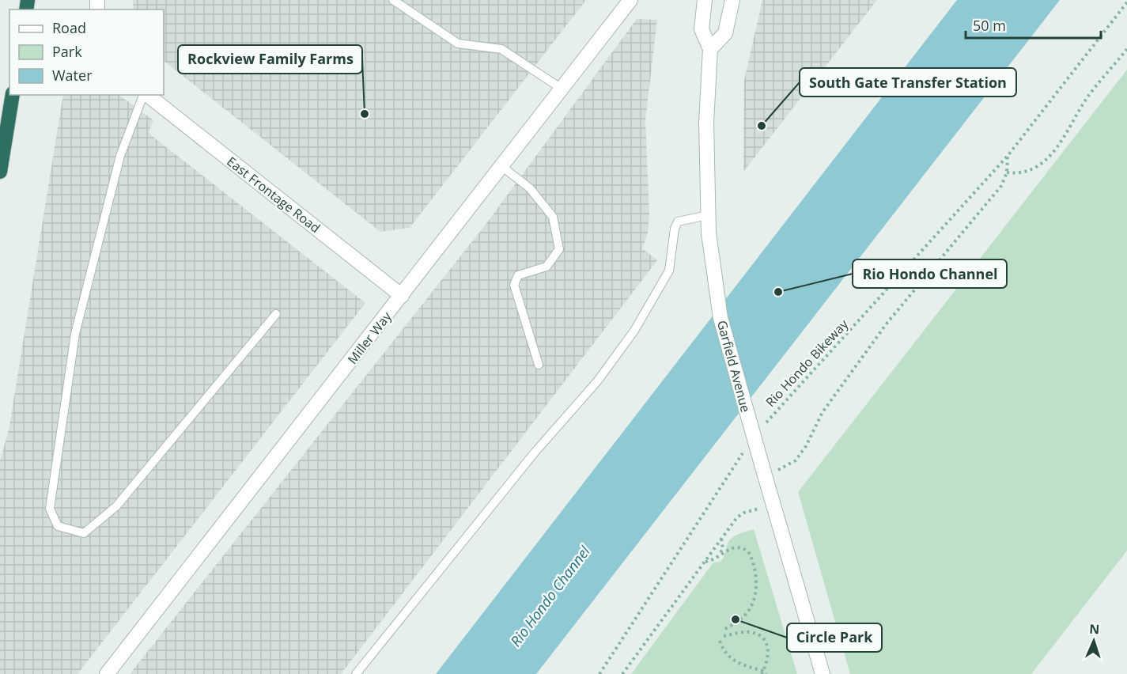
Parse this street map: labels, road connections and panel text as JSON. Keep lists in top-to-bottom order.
{
  "streets": {
    "street": ["East Frontage Road", "Miller Way", "Garfield Avenue"],
    "path": ["Rio Hondo Bikeway"]
  },
  "crossings": [
    ["East Frontage Road", "Miller Way"]
  ],
  "water": ["Rio Hondo Channel"],
  "places": [
    "Rockview Family Farms",
    "South Gate Transfer Station",
    "Rio Hondo Channel",
    "Circle Park"
  ],
  "legend": ["Road", "Park", "Water"],
  "scale_bar": "50 m",
  "north": "top"
}
